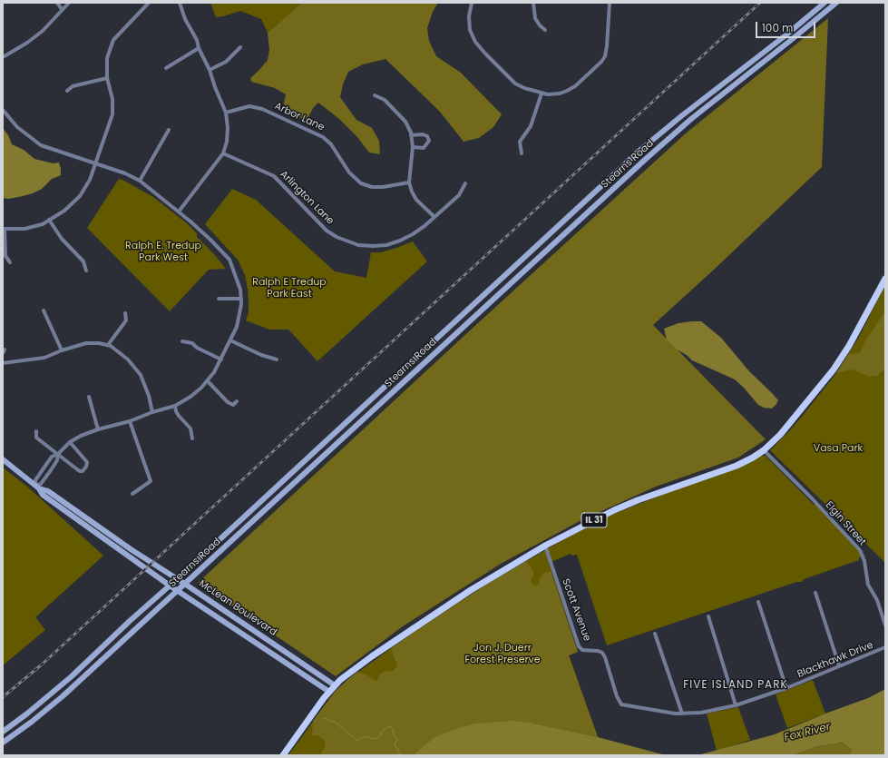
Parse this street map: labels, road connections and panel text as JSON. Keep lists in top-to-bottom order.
{
  "streets": {
    "main road": ["Stearns Road", "IL 31", "McLean Boulevard"],
    "street": [
      "Arbor Lane",
      "Arlington Lane",
      "Elgin Street",
      "Scott Avenue",
      "Blackhawk Drive"
    ]
  },
  "crossings": [
    ["Stearns Road", "McLean Boulevard"],
    ["IL 31", "Elgin Street"],
    ["IL 31", "McLean Boulevard"],
    ["IL 31", "Scott Avenue"],
    ["Scott Avenue", "Blackhawk Drive"]
  ],
  "districts": ["FIVE ISLAND PARK"],
  "water": ["Fox River"],
  "parks": [
    "Ralph E. Tredup Park West",
    "Ralph E Tredup Park East",
    "Vasa Park",
    "Jon J. Duerr Forest Preserve"
  ],
  "scale_bar": "100 m"
}
